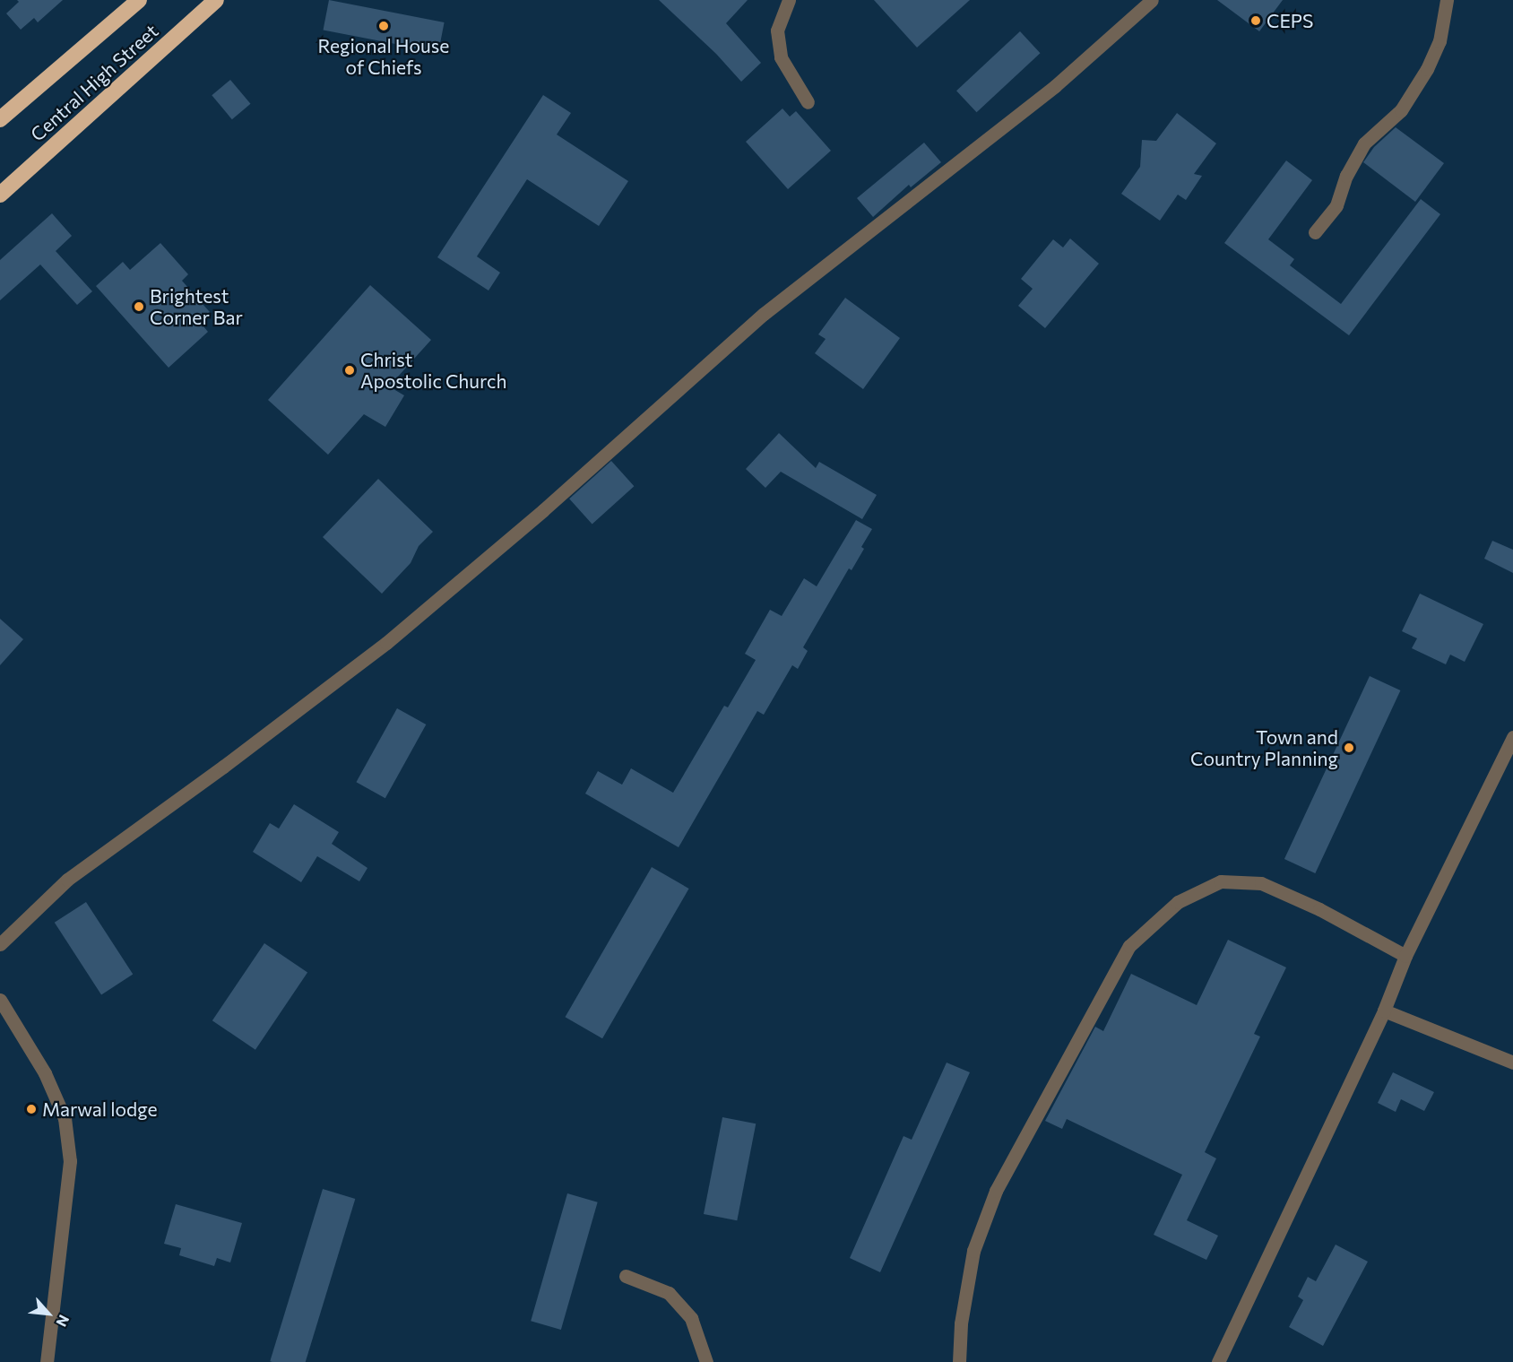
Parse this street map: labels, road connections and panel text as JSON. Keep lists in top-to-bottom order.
{
  "streets": {
    "highway": ["Central High Street"]
  },
  "places": [
    "CEPS",
    "Regional House of Chiefs",
    "Brightest Corner Bar",
    "Christ Apostolic Church",
    "Town and Country Planning",
    "Marwal lodge"
  ],
  "north": "bottom right"
}
